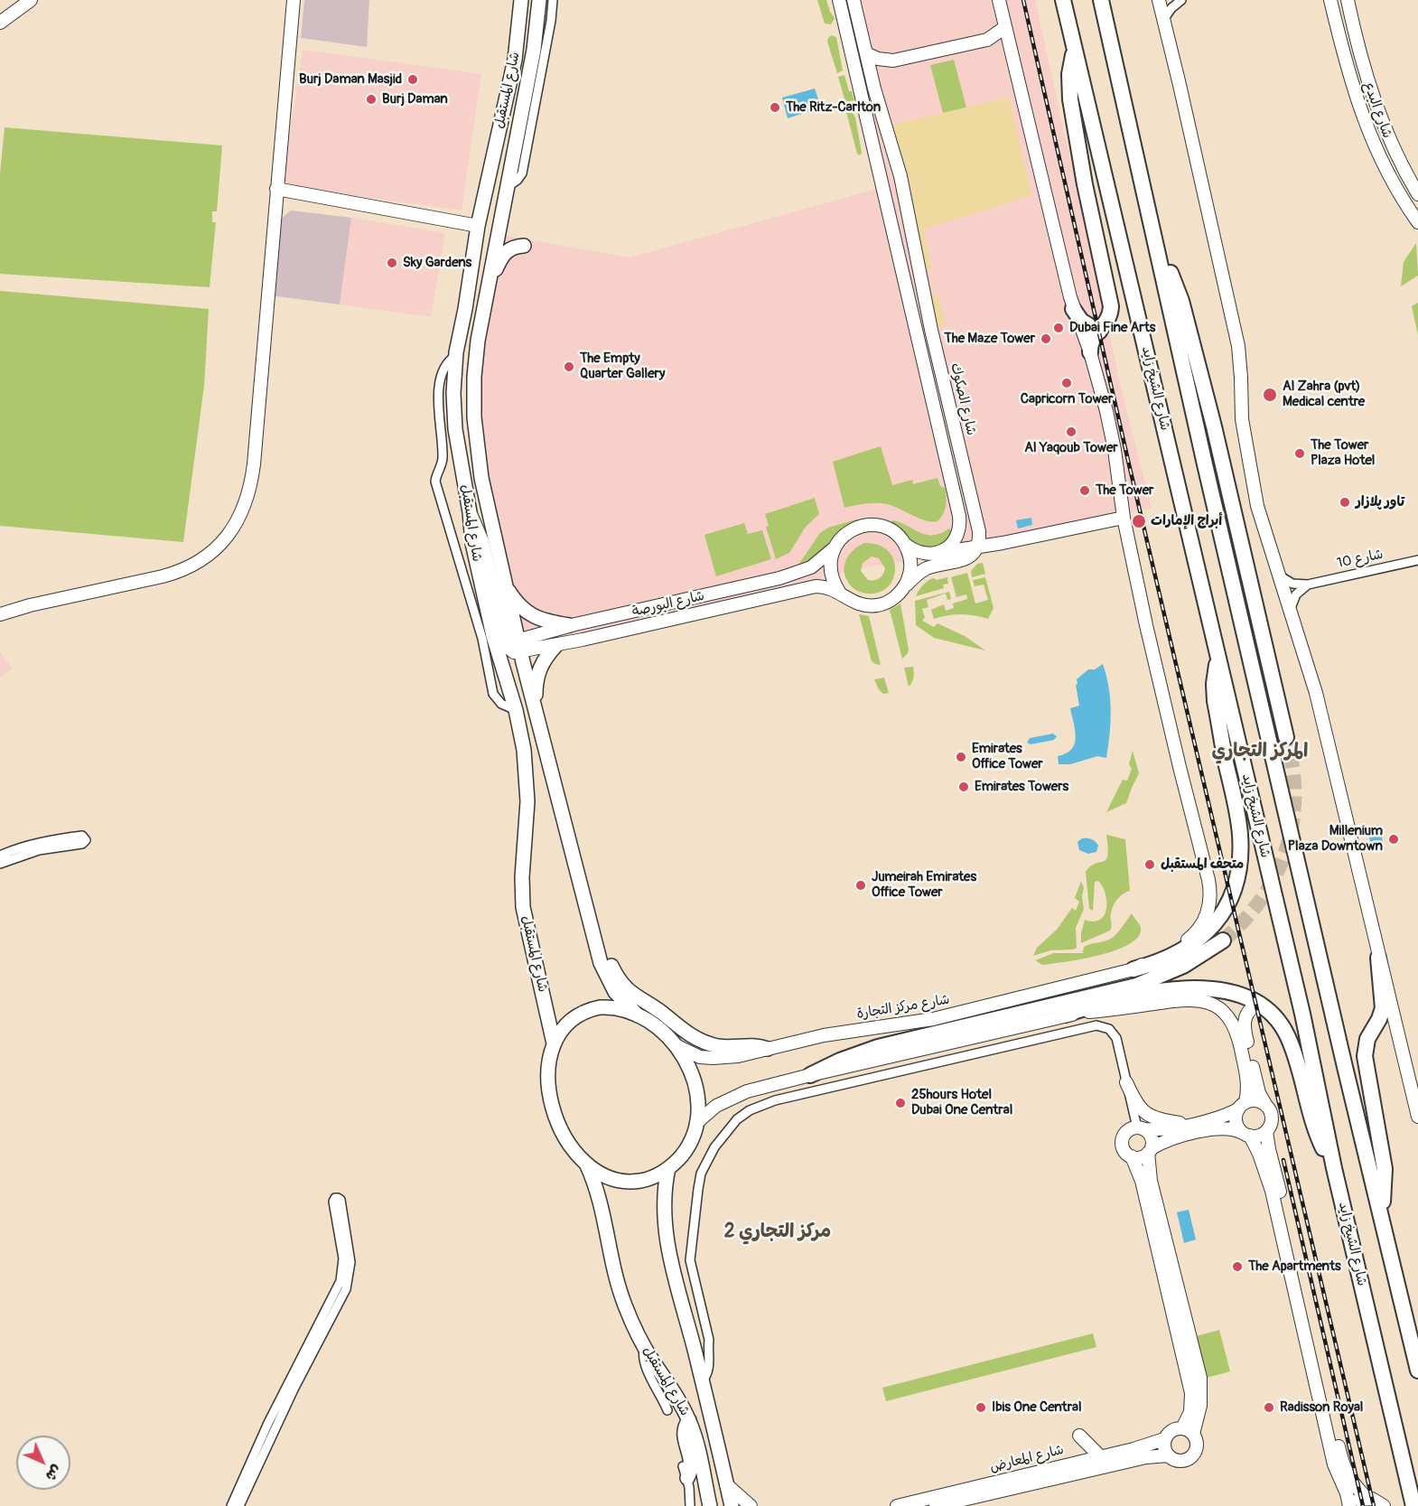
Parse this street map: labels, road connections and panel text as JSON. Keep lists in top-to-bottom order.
{
  "streets": {
    "highway": ["شارع الشيخ زايد"],
    "main road": ["شارع المستقبل"],
    "street": [
      "شارع البدع",
      "شارع الصكوك",
      "شارع 10",
      "شارع البورصة",
      "شارع مركز التجارة",
      "شارع المعارض"
    ]
  },
  "crossings": [
    ["شارع المستقبل", "شارع البورصة"],
    ["شارع المستقبل", "شارع مركز التجارة"]
  ],
  "districts": ["المركز التجاري", "مركز التجاري 2"],
  "places": [
    "Burj Daman Masjid",
    "Burj Daman",
    "The Ritz-Carlton",
    "Sky Gardens",
    "Dubai Fine Arts",
    "The Maze Tower",
    "The Empty Quarter Gallery",
    "Capricorn Tower",
    "Al Zahra (pvt) Medical centre",
    "Al Yaqoub Tower",
    "The Tower Plaza Hotel",
    "The Tower",
    "تاور پلازار",
    "أبراج الإمارات",
    "Emirates Office Tower",
    "Emirates Towers",
    "Millenium Plaza Downtown",
    "متحف المستقبل",
    "Jumeirah Emirates Office Tower",
    "25hours Hotel Dubai One Central",
    "The Apartments",
    "Ibis One Central",
    "Radisson Royal"
  ],
  "north": "bottom right"
}
